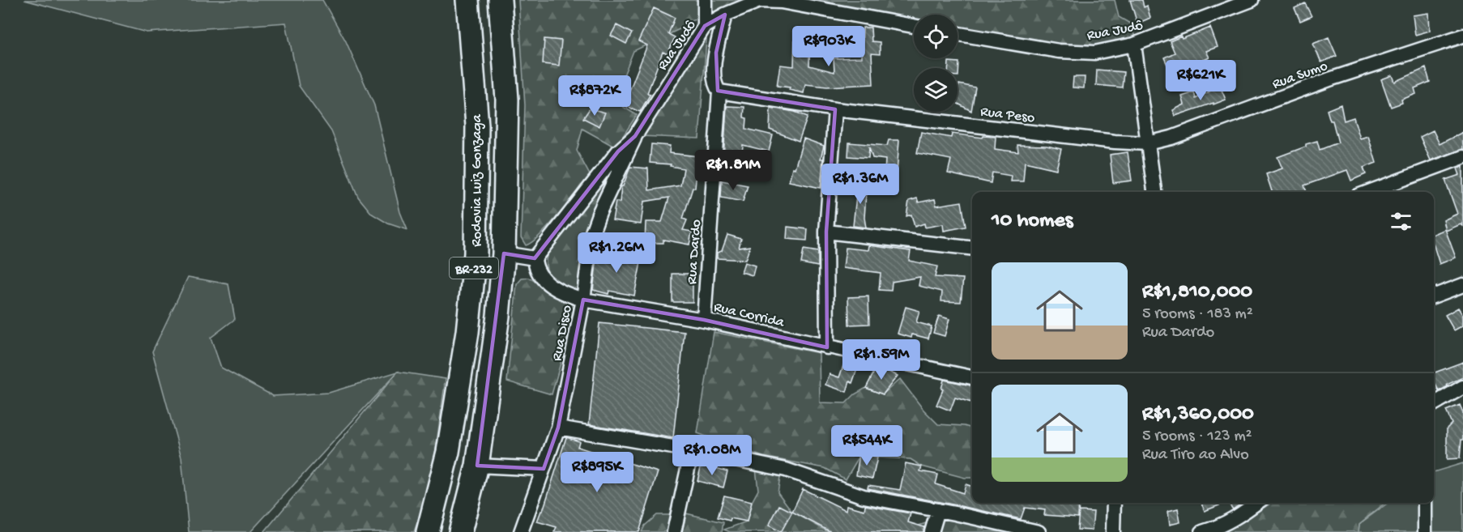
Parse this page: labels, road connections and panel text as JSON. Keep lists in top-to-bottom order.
{
  "streets": {
    "highway": ["Rodovia Luiz Gonzaga", "BR-232"],
    "street": [
      "Rua Judô",
      "Rua Sumo",
      "Rua Peso",
      "Rua Dardo",
      "Rua Corrida",
      "Rua Disco"
    ]
  },
  "crossings": [
    ["Rua Judô", "Rua Dardo"],
    ["Rua Judô", "Rua Corrida"],
    ["Rua Judô", "Rua Disco"],
    ["Rua Sumo", "Rua Peso"],
    ["Rua Peso", "Rua Dardo"],
    ["Rua Dardo", "Rua Corrida"],
    ["Rua Corrida", "Rua Disco"]
  ],
  "page": {
    "price": [
      "R$903K",
      "R$621K",
      "R$872K",
      "R$1.81M",
      "R$1.36M",
      "R$1.26M",
      "R$1.59M",
      "R$544K",
      "R$1.08M",
      "R$895K"
    ],
    "heading": "10 homes",
    "list": [
      {
        "name": "R$1,810,000",
        "note": "5 rooms · 183 m² · Rua Dardo"
      },
      {
        "name": "R$1,360,000",
        "note": "5 rooms · 123 m² · Rua Tiro ao Alvo"
      }
    ]
  }
}
